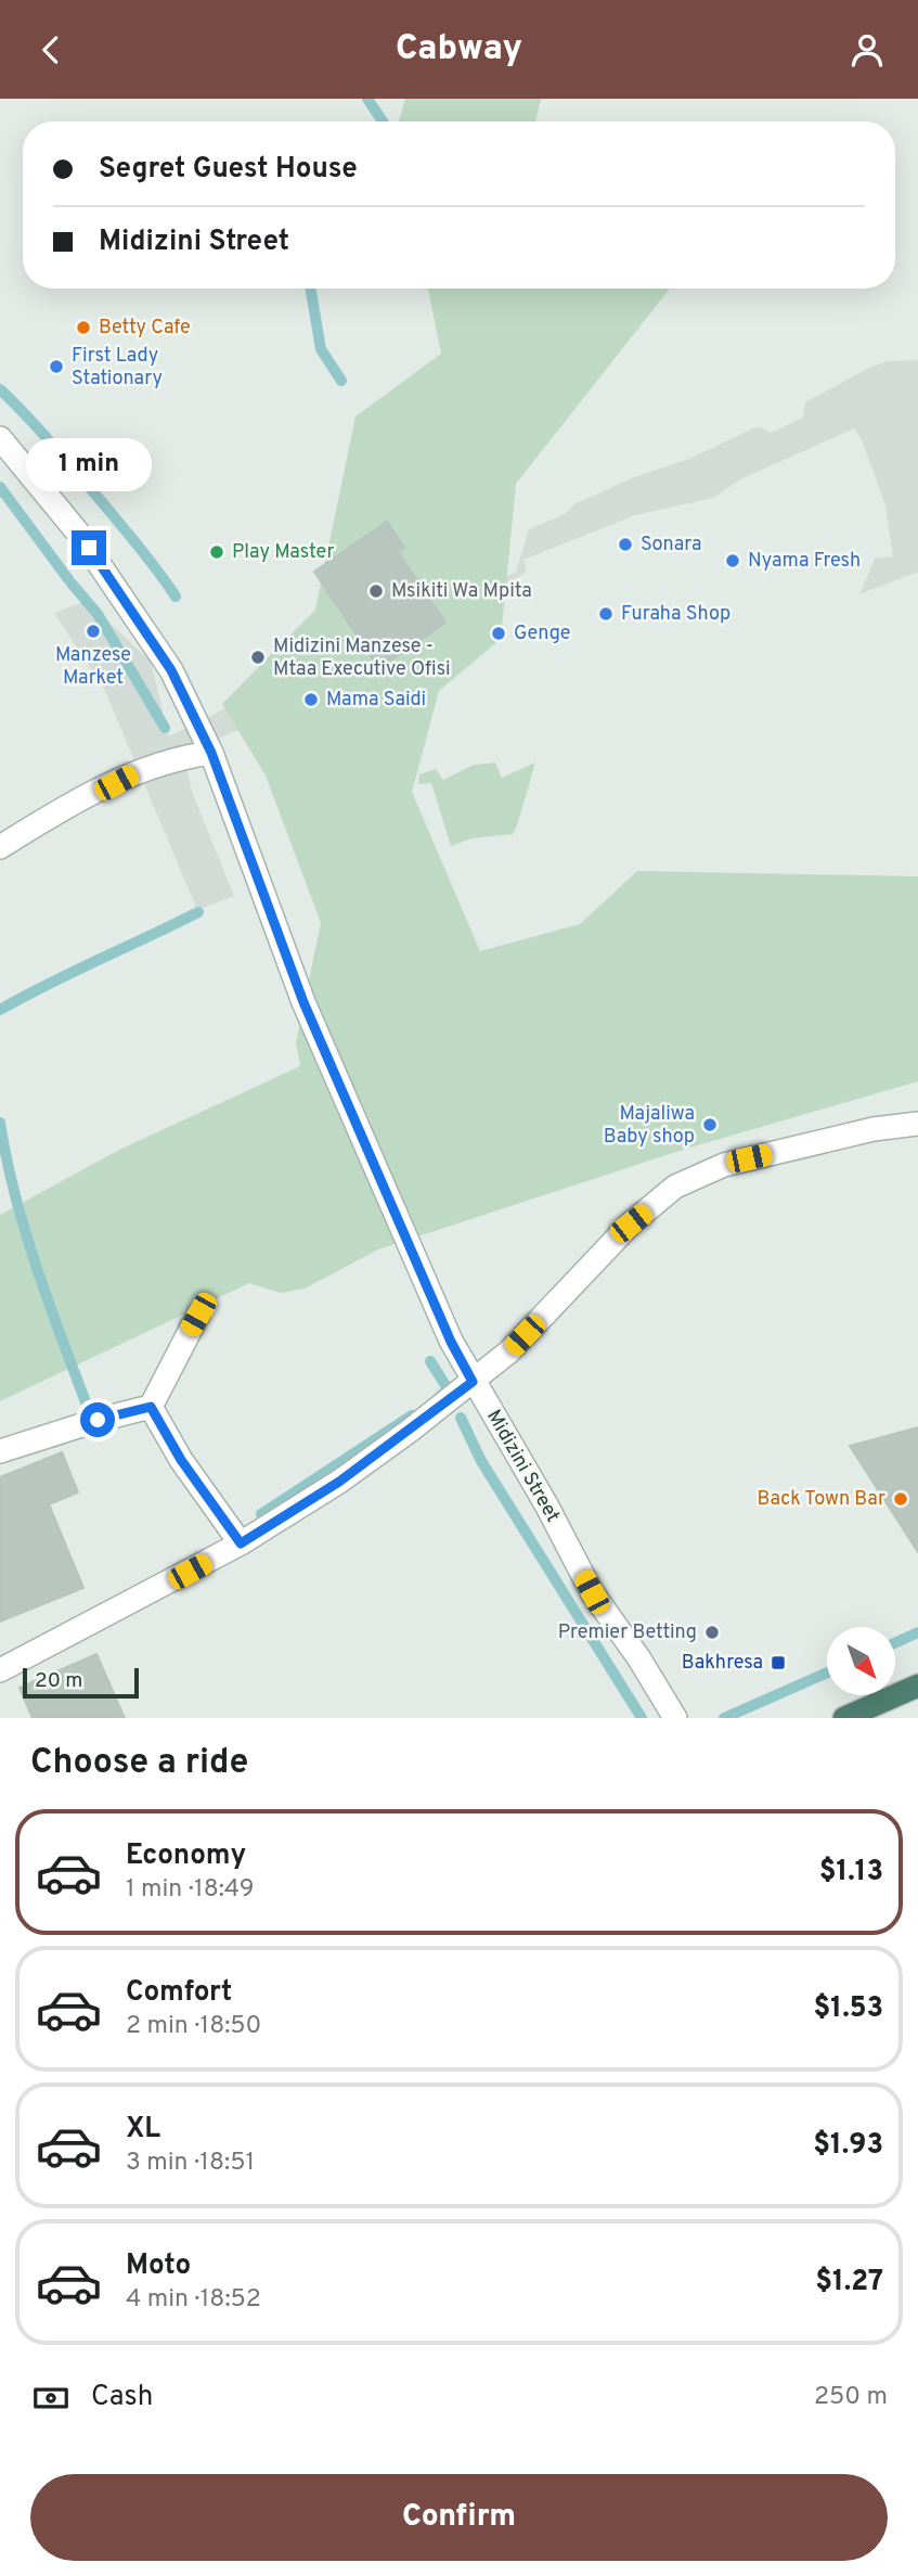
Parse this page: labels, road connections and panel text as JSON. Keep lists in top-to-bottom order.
{
  "streets": {
    "street": ["Midizini Street"]
  },
  "places": {
    "other": [
      "Betty Cafe",
      "First Lady Stationary",
      "Sonara",
      "Play Master",
      "Nyama Fresh",
      "Msikiti Wa Mpita",
      "Furaha Shop",
      "Manzese Market",
      "Genge",
      "Midizini Manzese - Mtaa Executive Ofisi",
      "Mama Saidi",
      "Majaliwa Baby shop",
      "Back Town Bar",
      "Premier Betting"
    ],
    "transit": ["Bakhresa"]
  },
  "scale_bar": "20 m",
  "north": "bottom right",
  "page": {
    "header": "Cabway",
    "banner": ["Segret Guest House", "Midizini Street"],
    "bubble": "1 min",
    "scale": "20 m",
    "heading": "Choose a ride",
    "list": [
      {
        "name": "Economy",
        "note": "1 min · 18:49",
        "value": "$1.13"
      },
      {
        "name": "Comfort",
        "note": "2 min · 18:50",
        "value": "$1.53"
      },
      {
        "name": "XL",
        "note": "3 min · 18:51",
        "value": "$1.93"
      },
      {
        "name": "Moto",
        "note": "4 min · 18:52",
        "value": "$1.27"
      }
    ],
    "pay": ["Cash", "250 m"],
    "buttons": "Confirm"
  }
}
